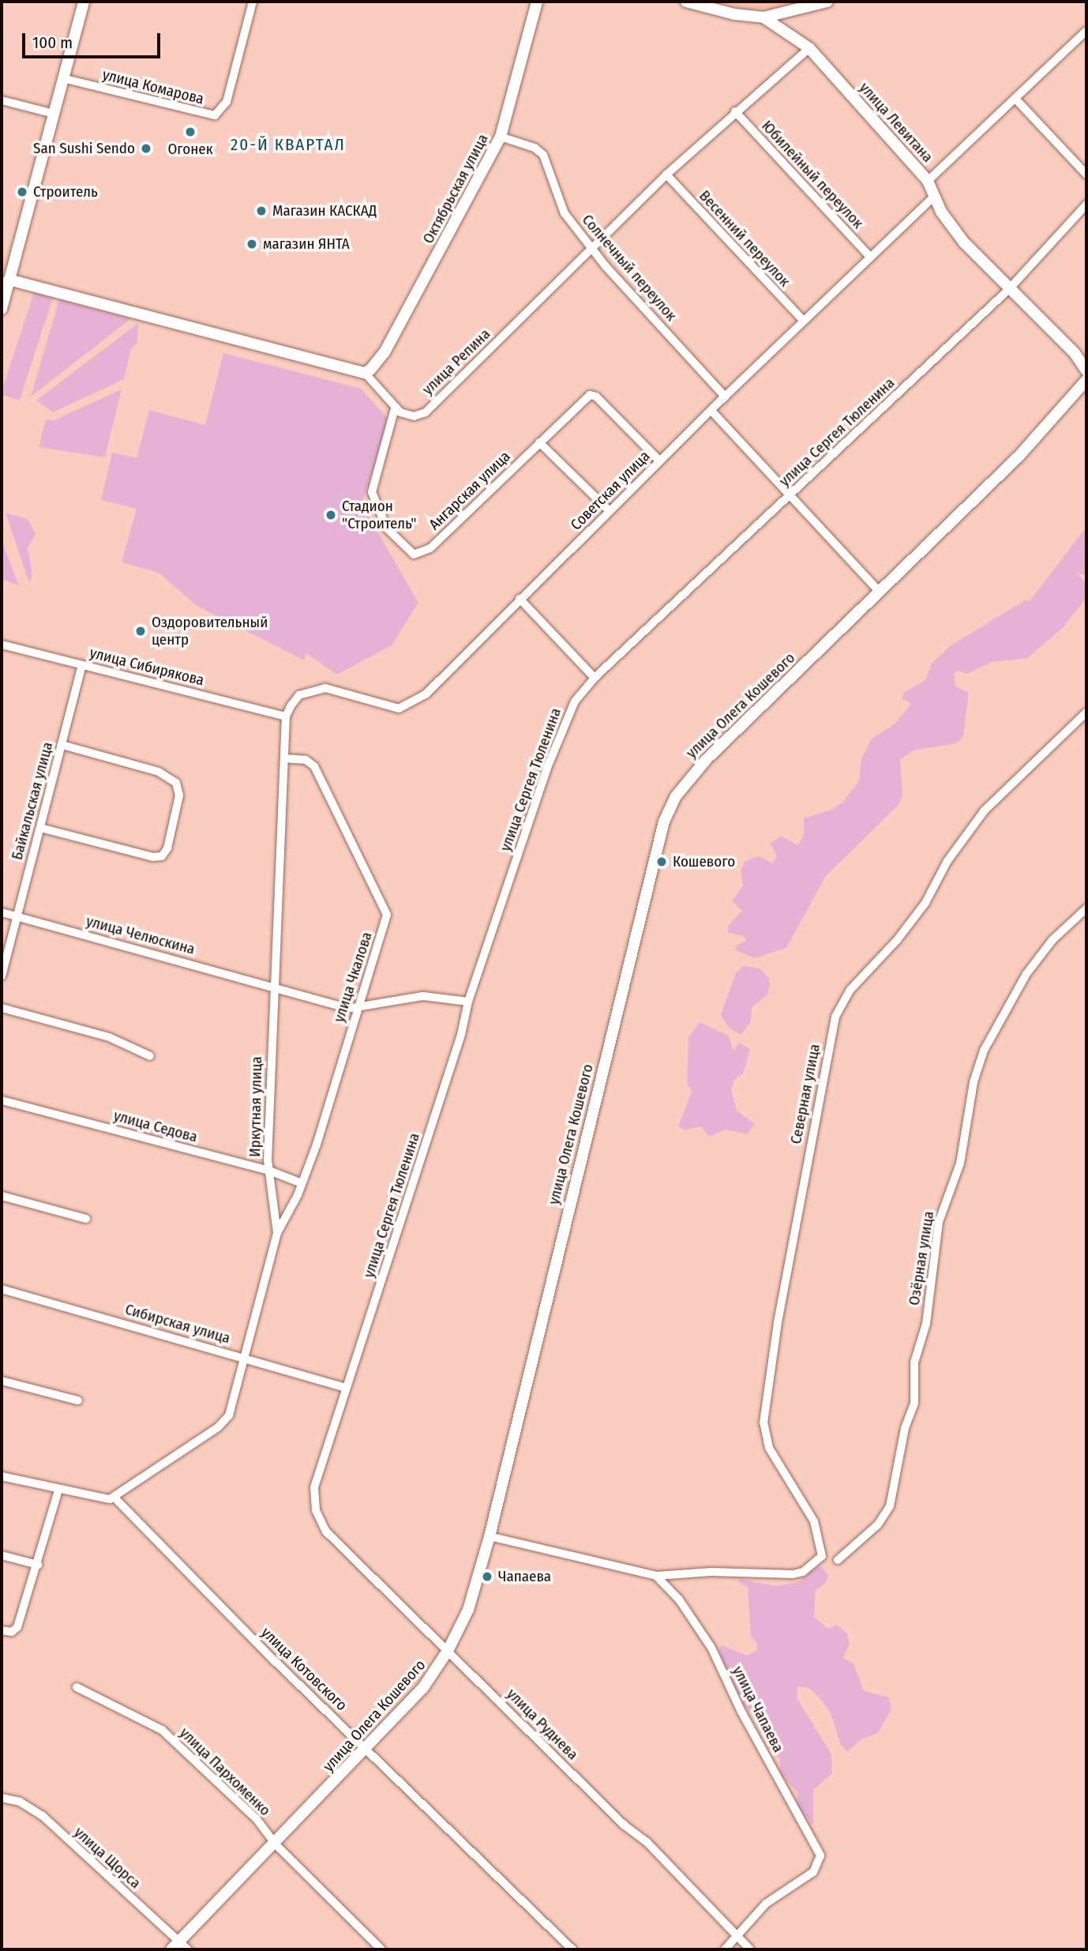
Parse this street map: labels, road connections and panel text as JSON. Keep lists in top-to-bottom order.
{
  "streets": {
    "street": [
      "улица Комарова",
      "улица Левитана",
      "Юбилейный переулок",
      "Октябрьская улица",
      "Весенний переулок",
      "Солнечный переулок",
      "улица Репина",
      "улица Сергея Тюленина",
      "Ангарская улица",
      "Советская улица",
      "улица Сибирякова",
      "улица Олега Кошевого",
      "Байкальская улица",
      "улица Челюскина",
      "улица Чкалова",
      "Северная улица",
      "Иркутная улица",
      "улица Седова",
      "Озёрная улица",
      "Сибирская улица",
      "улица Котовского",
      "улица Чапаева",
      "улица Руднева",
      "улица Пархоменко",
      "улица Щорса"
    ]
  },
  "crossings": [
    ["улица Левитана", "улица Репина"],
    ["улица Левитана", "улица Сергея Тюленина"],
    ["улица Левитана", "Советская улица"],
    ["Юбилейный переулок", "улица Репина"],
    ["Юбилейный переулок", "Советская улица"],
    ["Октябрьская улица", "Солнечный переулок"],
    ["Весенний переулок", "улица Репина"],
    ["Весенний переулок", "Советская улица"],
    ["Солнечный переулок", "улица Репина"],
    ["Солнечный переулок", "Советская улица"],
    ["улица Репина", "Ангарская улица"],
    ["улица Сергея Тюленина", "улица Челюскина"],
    ["улица Сергея Тюленина", "Сибирская улица"],
    ["улица Сергея Тюленина", "улица Руднева"],
    ["Ангарская улица", "Советская улица"],
    ["Советская улица", "улица Сибирякова"],
    ["Советская улица", "Иркутная улица"],
    ["улица Сибирякова", "Байкальская улица"],
    ["улица Сибирякова", "Иркутная улица"],
    ["улица Олега Кошевого", "улица Котовского"],
    ["улица Олега Кошевого", "улица Руднева"],
    ["улица Олега Кошевого", "улица Пархоменко"],
    ["улица Олега Кошевого", "улица Щорса"],
    ["Байкальская улица", "улица Челюскина"],
    ["улица Челюскина", "улица Чкалова"],
    ["улица Челюскина", "Иркутная улица"],
    ["улица Чкалова", "Иркутная улица"],
    ["улица Чкалова", "улица Седова"],
    ["Северная улица", "улица Чапаева"],
    ["Иркутная улица", "улица Седова"],
    ["Иркутная улица", "Сибирская улица"],
    ["Иркутная улица", "улица Котовского"],
    ["улица Чапаева", "улица Руднева"]
  ],
  "districts": ["20-Й КВАРТАЛ"],
  "places": [
    "Огонек",
    "San Sushi Sendo",
    "Строитель",
    "Магазин КАСКАД",
    "магазин ЯНТА",
    "Стадион \"Строитель\"",
    "Оздоровительный центр",
    "Кошевого",
    "Чапаева"
  ],
  "scale_bar": "100 m"
}
